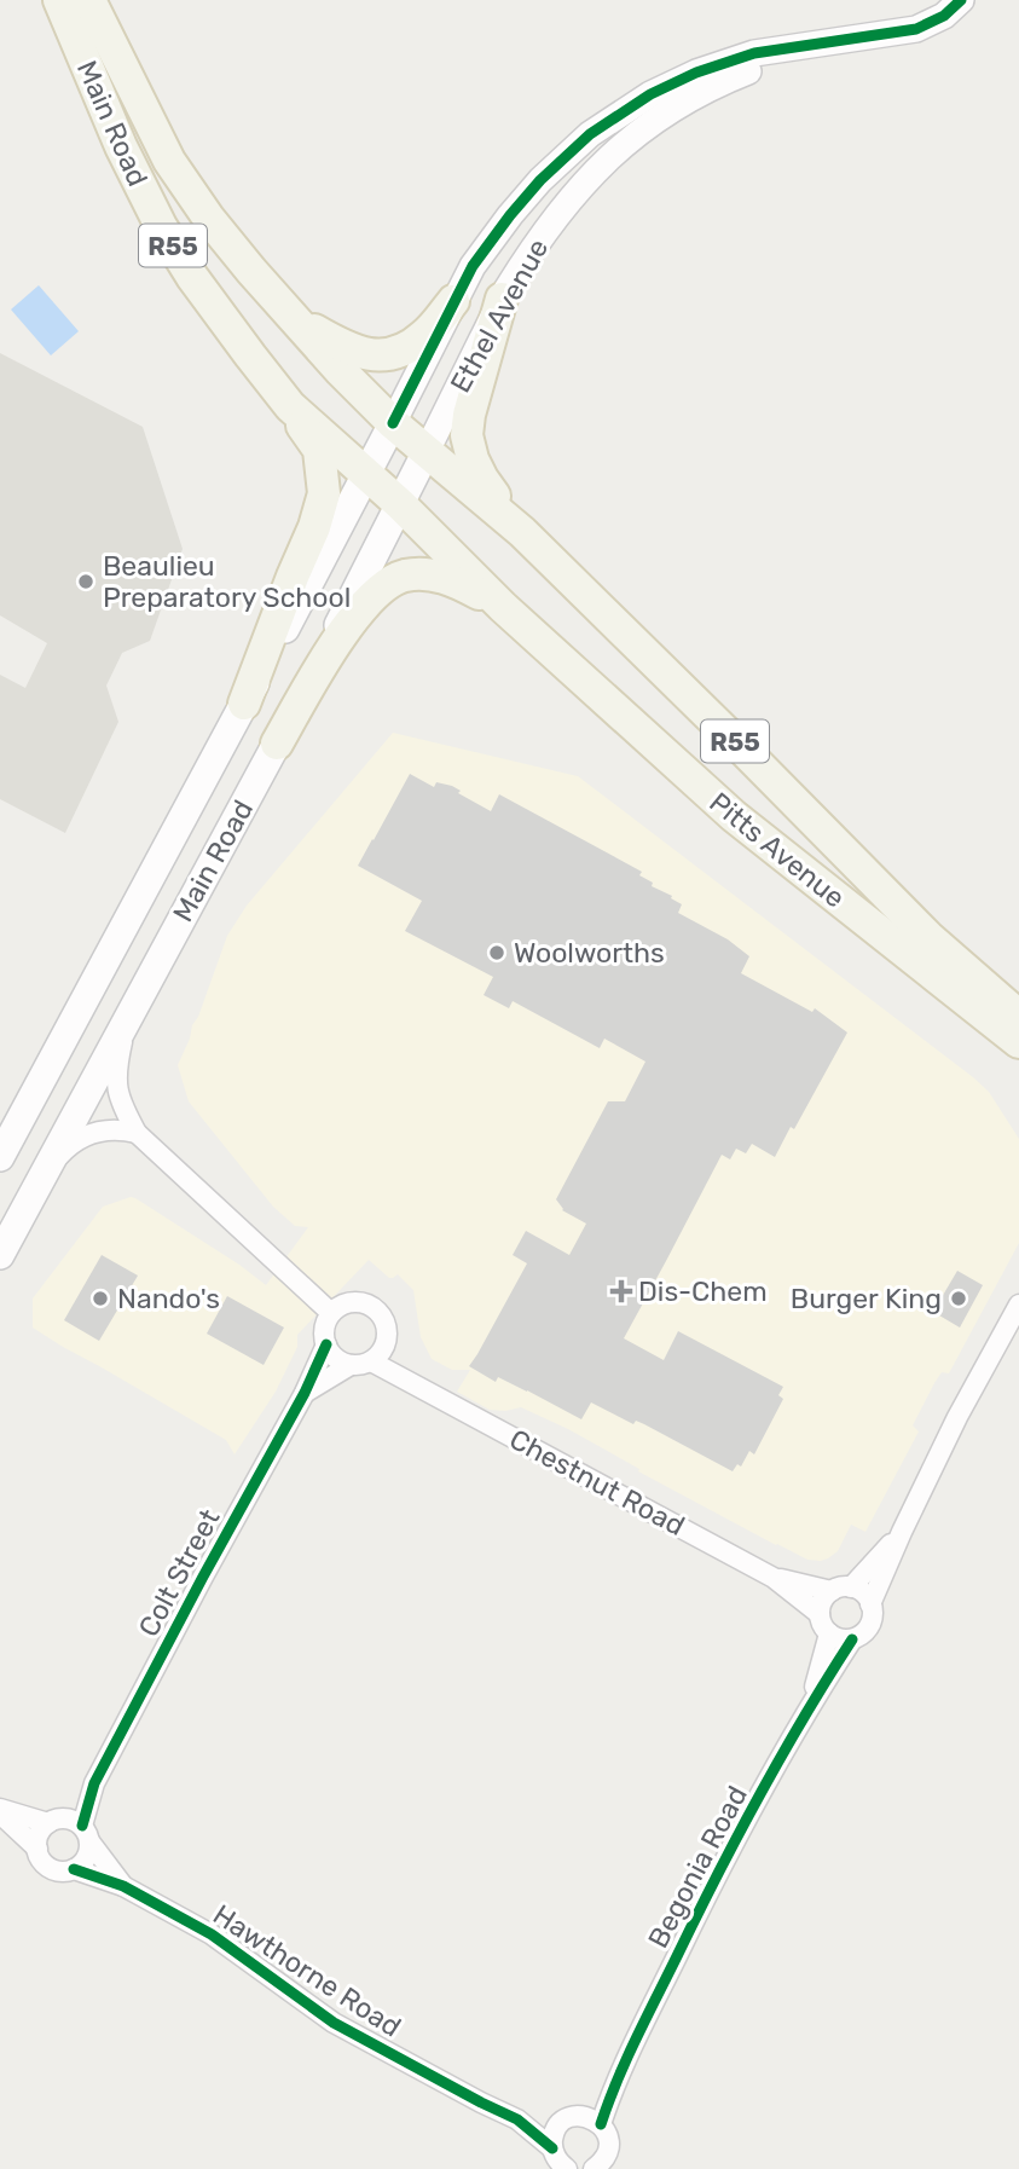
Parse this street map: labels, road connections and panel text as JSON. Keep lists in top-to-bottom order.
{
  "streets": {
    "main road": ["Main Road", "R55", "Pitts Avenue"],
    "street": [
      "Ethel Avenue",
      "Chestnut Road",
      "Colt Street",
      "Begonia Road",
      "Hawthorne Road"
    ]
  },
  "crossings": [
    ["Main Road", "Ethel Avenue"],
    ["Main Road", "Pitts Avenue"],
    ["Ethel Avenue", "Pitts Avenue"],
    ["Chestnut Road", "Colt Street"],
    ["Chestnut Road", "Begonia Road"],
    ["Colt Street", "Hawthorne Road"]
  ],
  "places": {
    "other": [
      "Beaulieu Preparatory School",
      "Woolworths",
      "Nando's",
      "Burger King"
    ],
    "health": ["Dis-Chem"]
  }
}
